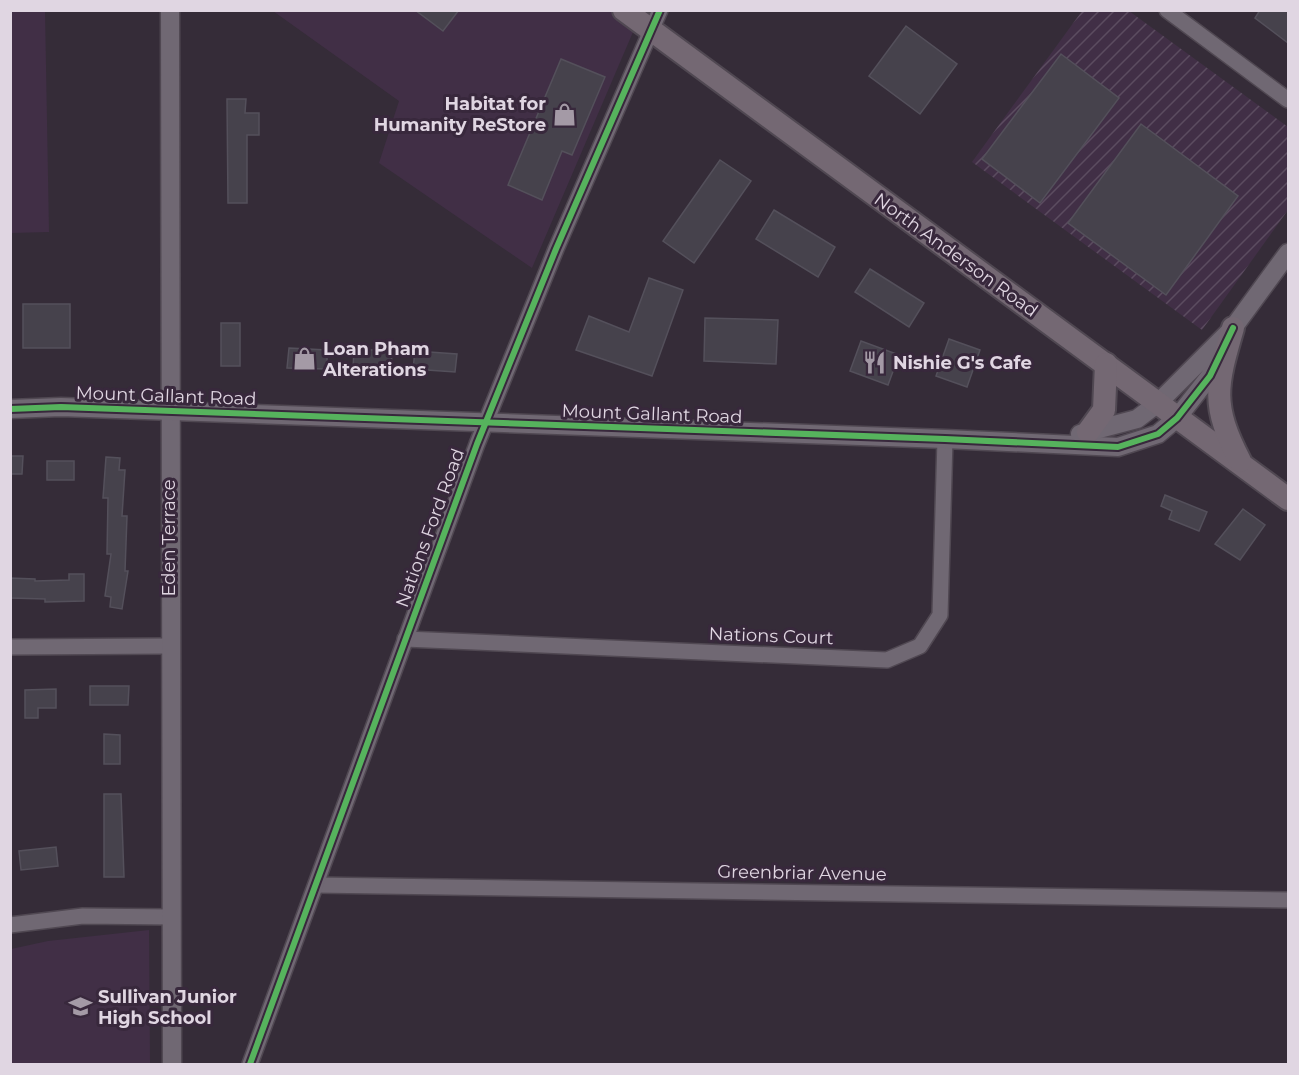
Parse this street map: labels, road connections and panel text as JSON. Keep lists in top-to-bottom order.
{
  "streets": {
    "main road": ["North Anderson Road"],
    "street": [
      "Mount Gallant Road",
      "Nations Ford Road",
      "Eden Terrace",
      "Nations Court",
      "Greenbriar Avenue"
    ]
  },
  "crossings": [
    ["North Anderson Road", "Mount Gallant Road"],
    ["North Anderson Road", "Nations Ford Road"],
    ["Mount Gallant Road", "Nations Ford Road"],
    ["Mount Gallant Road", "Eden Terrace"],
    ["Mount Gallant Road", "Nations Court"],
    ["Nations Ford Road", "Nations Court"],
    ["Nations Ford Road", "Greenbriar Avenue"]
  ],
  "places": {
    "shop": ["Habitat for Humanity ReStore", "Loan Pham Alterations"],
    "restaurant": ["Nishie G's Cafe"],
    "school or university": ["Sullivan Junior High School"]
  }
}
